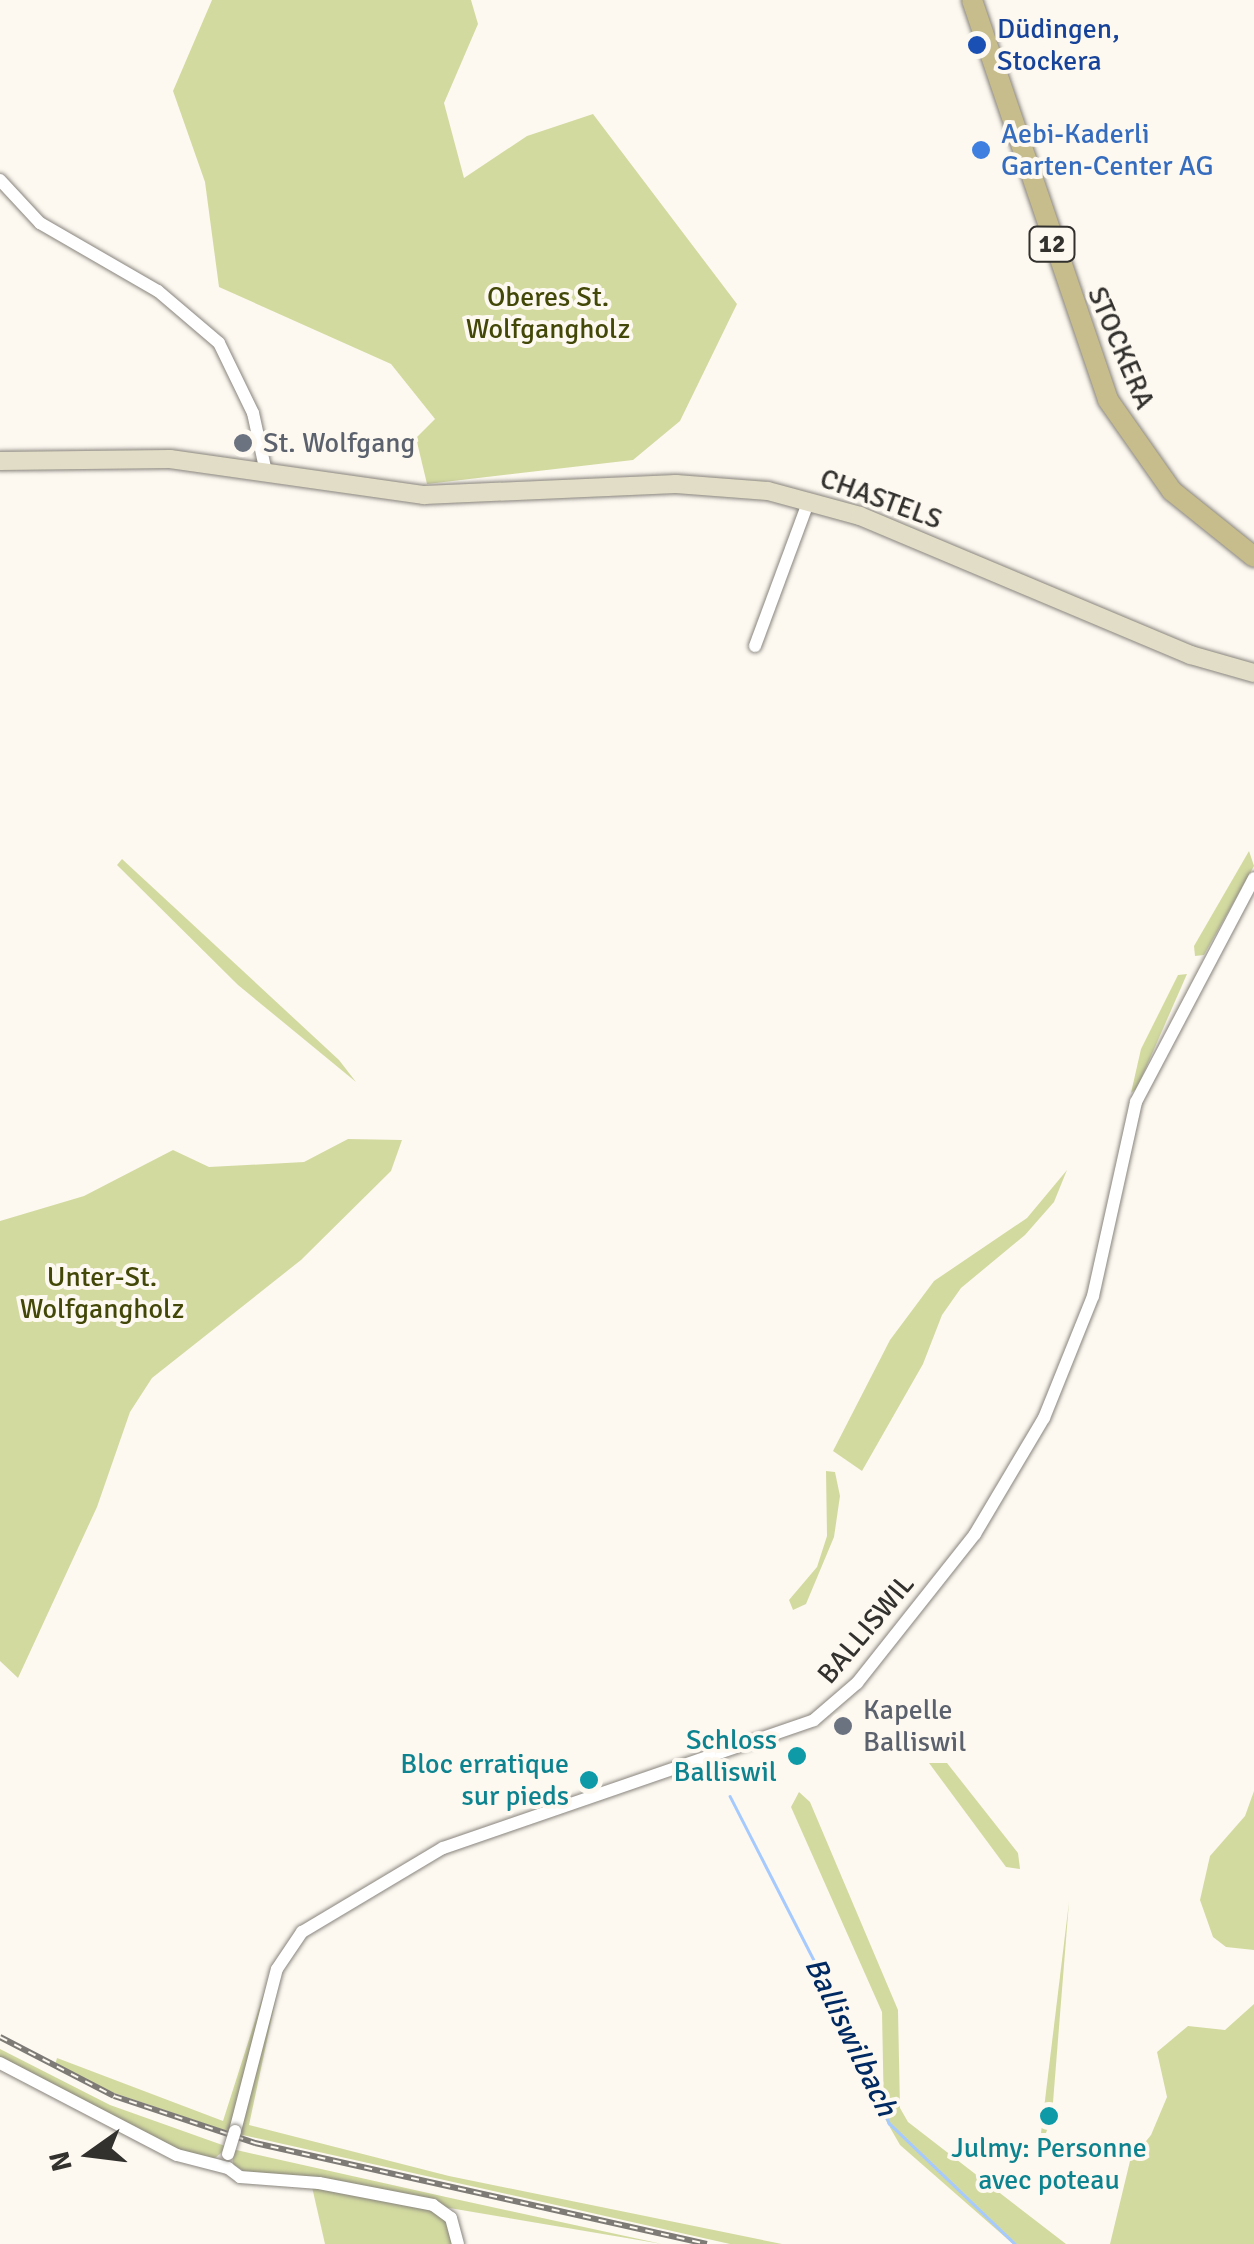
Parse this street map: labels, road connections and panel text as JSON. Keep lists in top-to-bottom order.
{
  "streets": {
    "main road": ["12", "STOCKERA", "CHASTELS"],
    "street": ["BALLISWIL"]
  },
  "water": ["Balliswilbach"],
  "parks": ["Oberes St. Wolfgangholz", "Unter-St. Wolfgangholz"],
  "places": [
    "Düdingen, Stockera",
    "Aebi-Kaderli Garten-Center AG",
    "St. Wolfgang",
    "Kapelle Balliswil",
    "Schloss Balliswil",
    "Bloc erratique sur pieds",
    "Julmy: Personne avec poteau"
  ],
  "north": "left"
}
